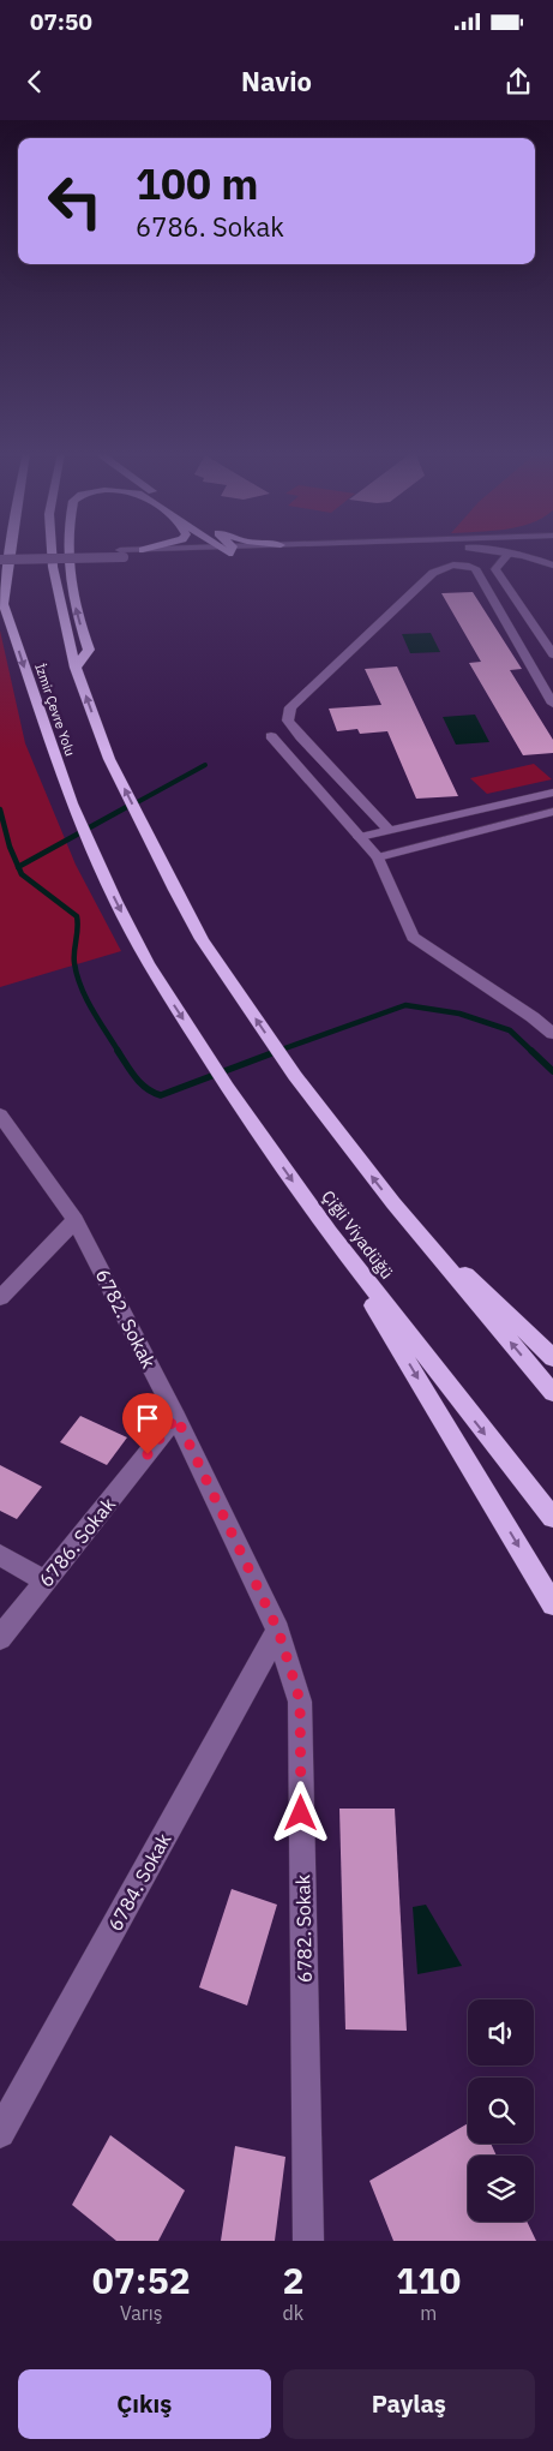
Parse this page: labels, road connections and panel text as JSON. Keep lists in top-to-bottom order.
{
  "streets": {
    "highway": ["İzmir Çevre Yolu", "Çiğli Viyadüğü"],
    "street": ["6782. Sokak", "6786. Sokak", "6784. Sokak"]
  },
  "crossings": [
    ["İzmir Çevre Yolu", "Çiğli Viyadüğü"],
    ["6782. Sokak", "6786. Sokak"],
    ["6782. Sokak", "6784. Sokak"]
  ],
  "page": {
    "status": "07:50",
    "header": "Navio",
    "turn": ["100 m", "6786. Sokak"],
    "eta": [
      "07:52",
      "Varış",
      "2",
      "dk",
      "110",
      "m"
    ],
    "buttons": ["Çıkış", "Paylaş"]
  }
}
